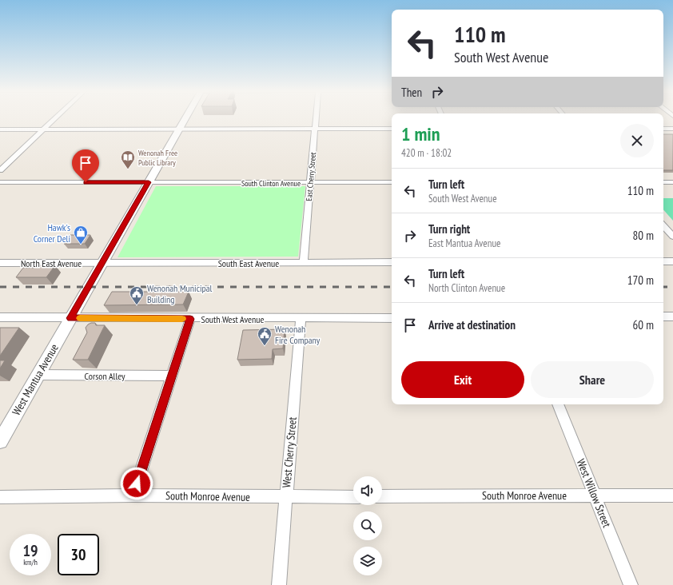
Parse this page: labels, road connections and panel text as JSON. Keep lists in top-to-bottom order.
{
  "streets": {
    "street": [
      "East Cherry Street",
      "South Clinton Avenue",
      "North East Avenue",
      "South East Avenue",
      "South West Avenue",
      "Corson Alley",
      "West Mantua Avenue",
      "West Cherry Street",
      "West Willow Street",
      "South Monroe Avenue"
    ]
  },
  "crossings": [
    ["East Cherry Street", "South Clinton Avenue"],
    ["East Cherry Street", "South East Avenue"],
    ["South Clinton Avenue", "West Mantua Avenue"],
    ["North East Avenue", "South East Avenue"],
    ["North East Avenue", "West Mantua Avenue"],
    ["South East Avenue", "West Mantua Avenue"],
    ["South West Avenue", "West Mantua Avenue"],
    ["South West Avenue", "West Cherry Street"],
    ["Corson Alley", "West Mantua Avenue"],
    ["West Cherry Street", "South Monroe Avenue"],
    ["West Willow Street", "South Monroe Avenue"]
  ],
  "places": {
    "library": ["Wenonah Free Public Library"],
    "shop": ["Hawk's Corner Deli"],
    "public building": ["Wenonah Municipal Building", "Wenonah Fire Company"]
  },
  "page": {
    "turn": ["110 m", "South West Avenue"],
    "then": "Then",
    "heading": ["1 min", "420 m · 18:02"],
    "list": [
      {
        "name": "Turn left",
        "note": "South West Avenue",
        "value": "110 m"
      },
      {
        "name": "Turn right",
        "note": "East Mantua Avenue",
        "value": "80 m"
      },
      {
        "name": "Turn left",
        "note": "North Clinton Avenue",
        "value": "170 m"
      },
      {
        "name": "Arrive at destination",
        "value": "60 m"
      }
    ],
    "buttons": ["Exit", "Share"],
    "speed": "19 km/h",
    "limit": "30"
  }
}
